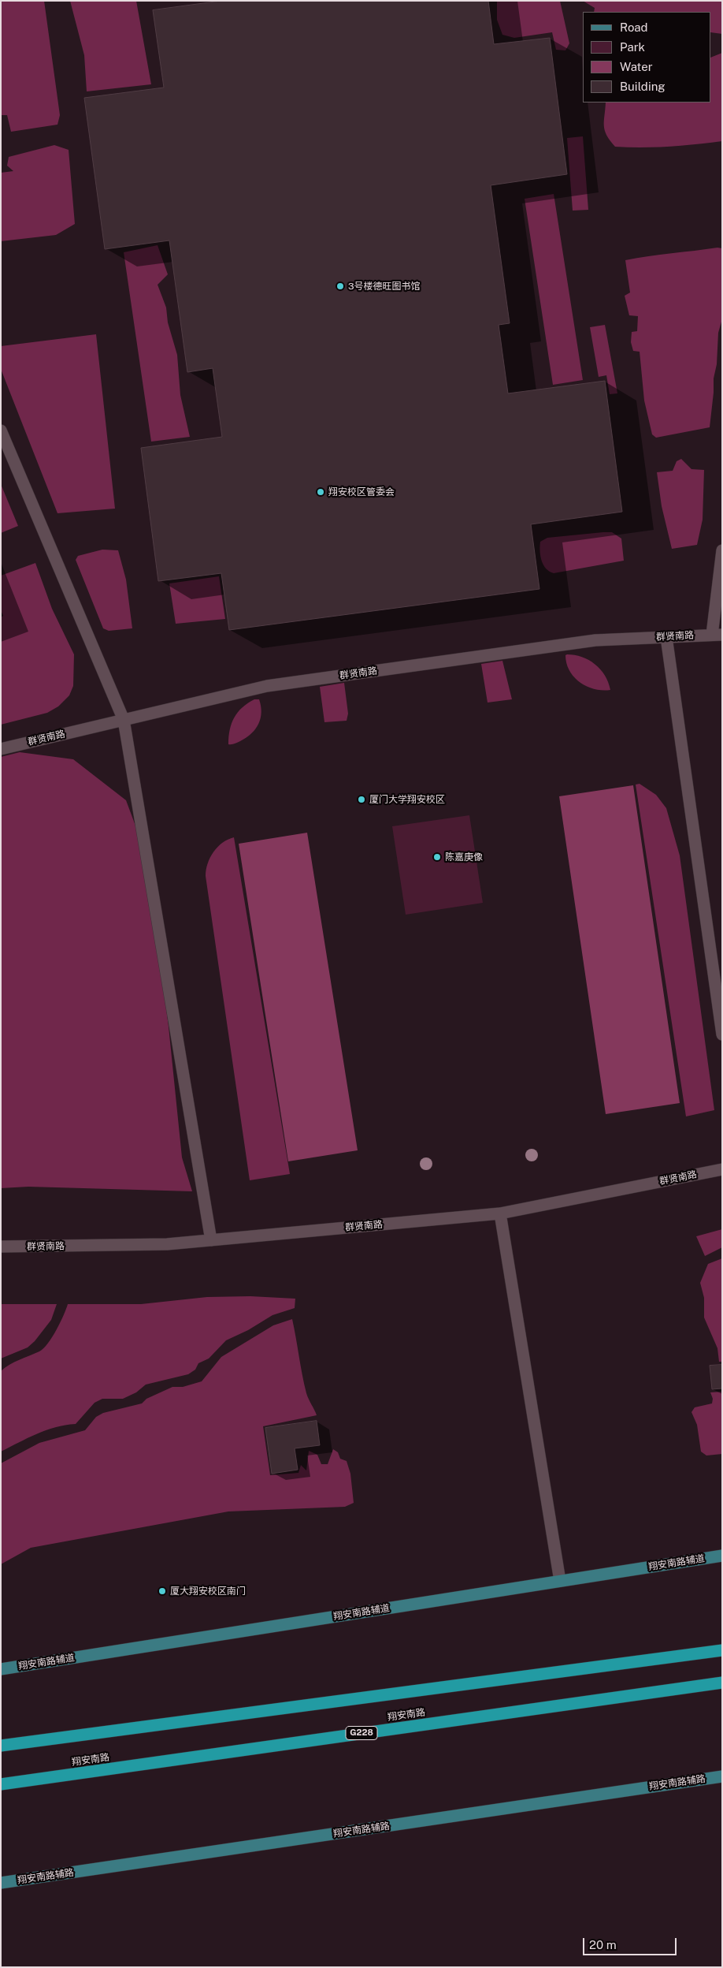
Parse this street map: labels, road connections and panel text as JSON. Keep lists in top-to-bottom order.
{
  "streets": {
    "highway": ["翔安南路", "G228"],
    "main road": ["翔安南路辅道", "翔安南路辅路"],
    "street": ["群贤南路"]
  },
  "places": [
    "3号楼德旺图书馆",
    "翔安校区管委会",
    "厦门大学翔安校区",
    "陈嘉庚像",
    "厦大翔安校区南门"
  ],
  "legend": [
    "Road",
    "Park",
    "Water",
    "Building"
  ],
  "scale_bar": "20 m"
}
